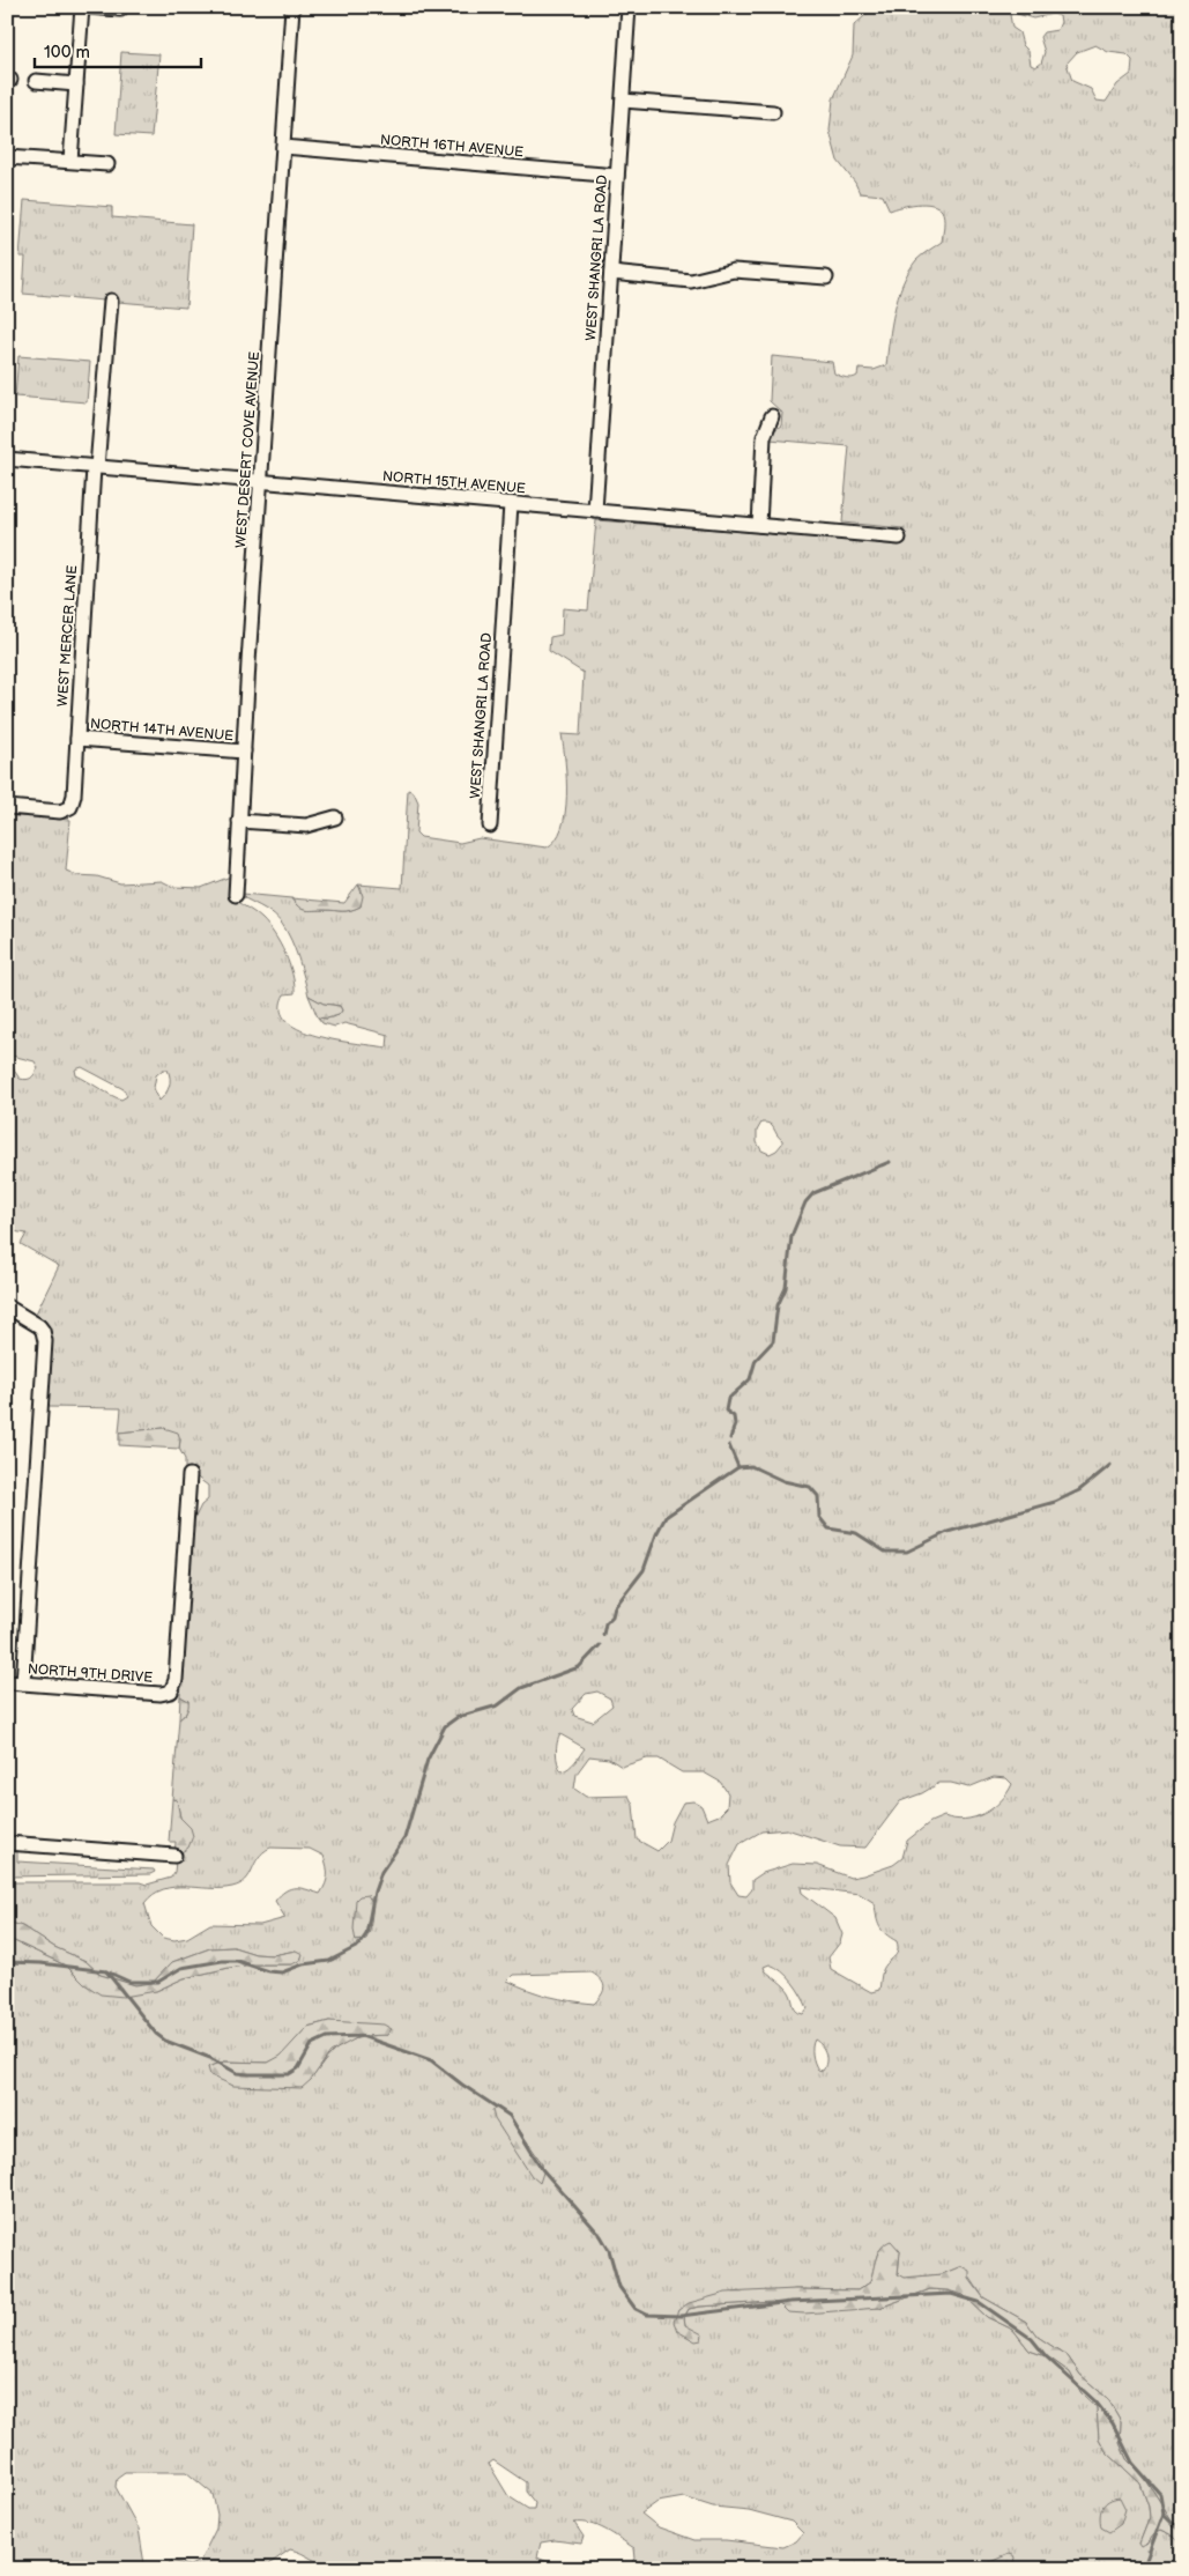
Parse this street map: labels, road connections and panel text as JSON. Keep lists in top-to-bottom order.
{
  "streets": {
    "street": [
      "NORTH 16TH AVENUE",
      "WEST SHANGRI LA ROAD",
      "WEST DESERT COVE AVENUE",
      "NORTH 15TH AVENUE",
      "WEST MERCER LANE",
      "NORTH 14TH AVENUE",
      "NORTH 9TH DRIVE"
    ]
  },
  "crossings": [
    ["NORTH 16TH AVENUE", "WEST SHANGRI LA ROAD"],
    ["NORTH 16TH AVENUE", "WEST DESERT COVE AVENUE"],
    ["WEST SHANGRI LA ROAD", "NORTH 15TH AVENUE"],
    ["WEST DESERT COVE AVENUE", "NORTH 15TH AVENUE"],
    ["WEST DESERT COVE AVENUE", "NORTH 14TH AVENUE"],
    ["NORTH 15TH AVENUE", "WEST MERCER LANE"],
    ["WEST MERCER LANE", "NORTH 14TH AVENUE"]
  ],
  "scale_bar": "100 m"
}
